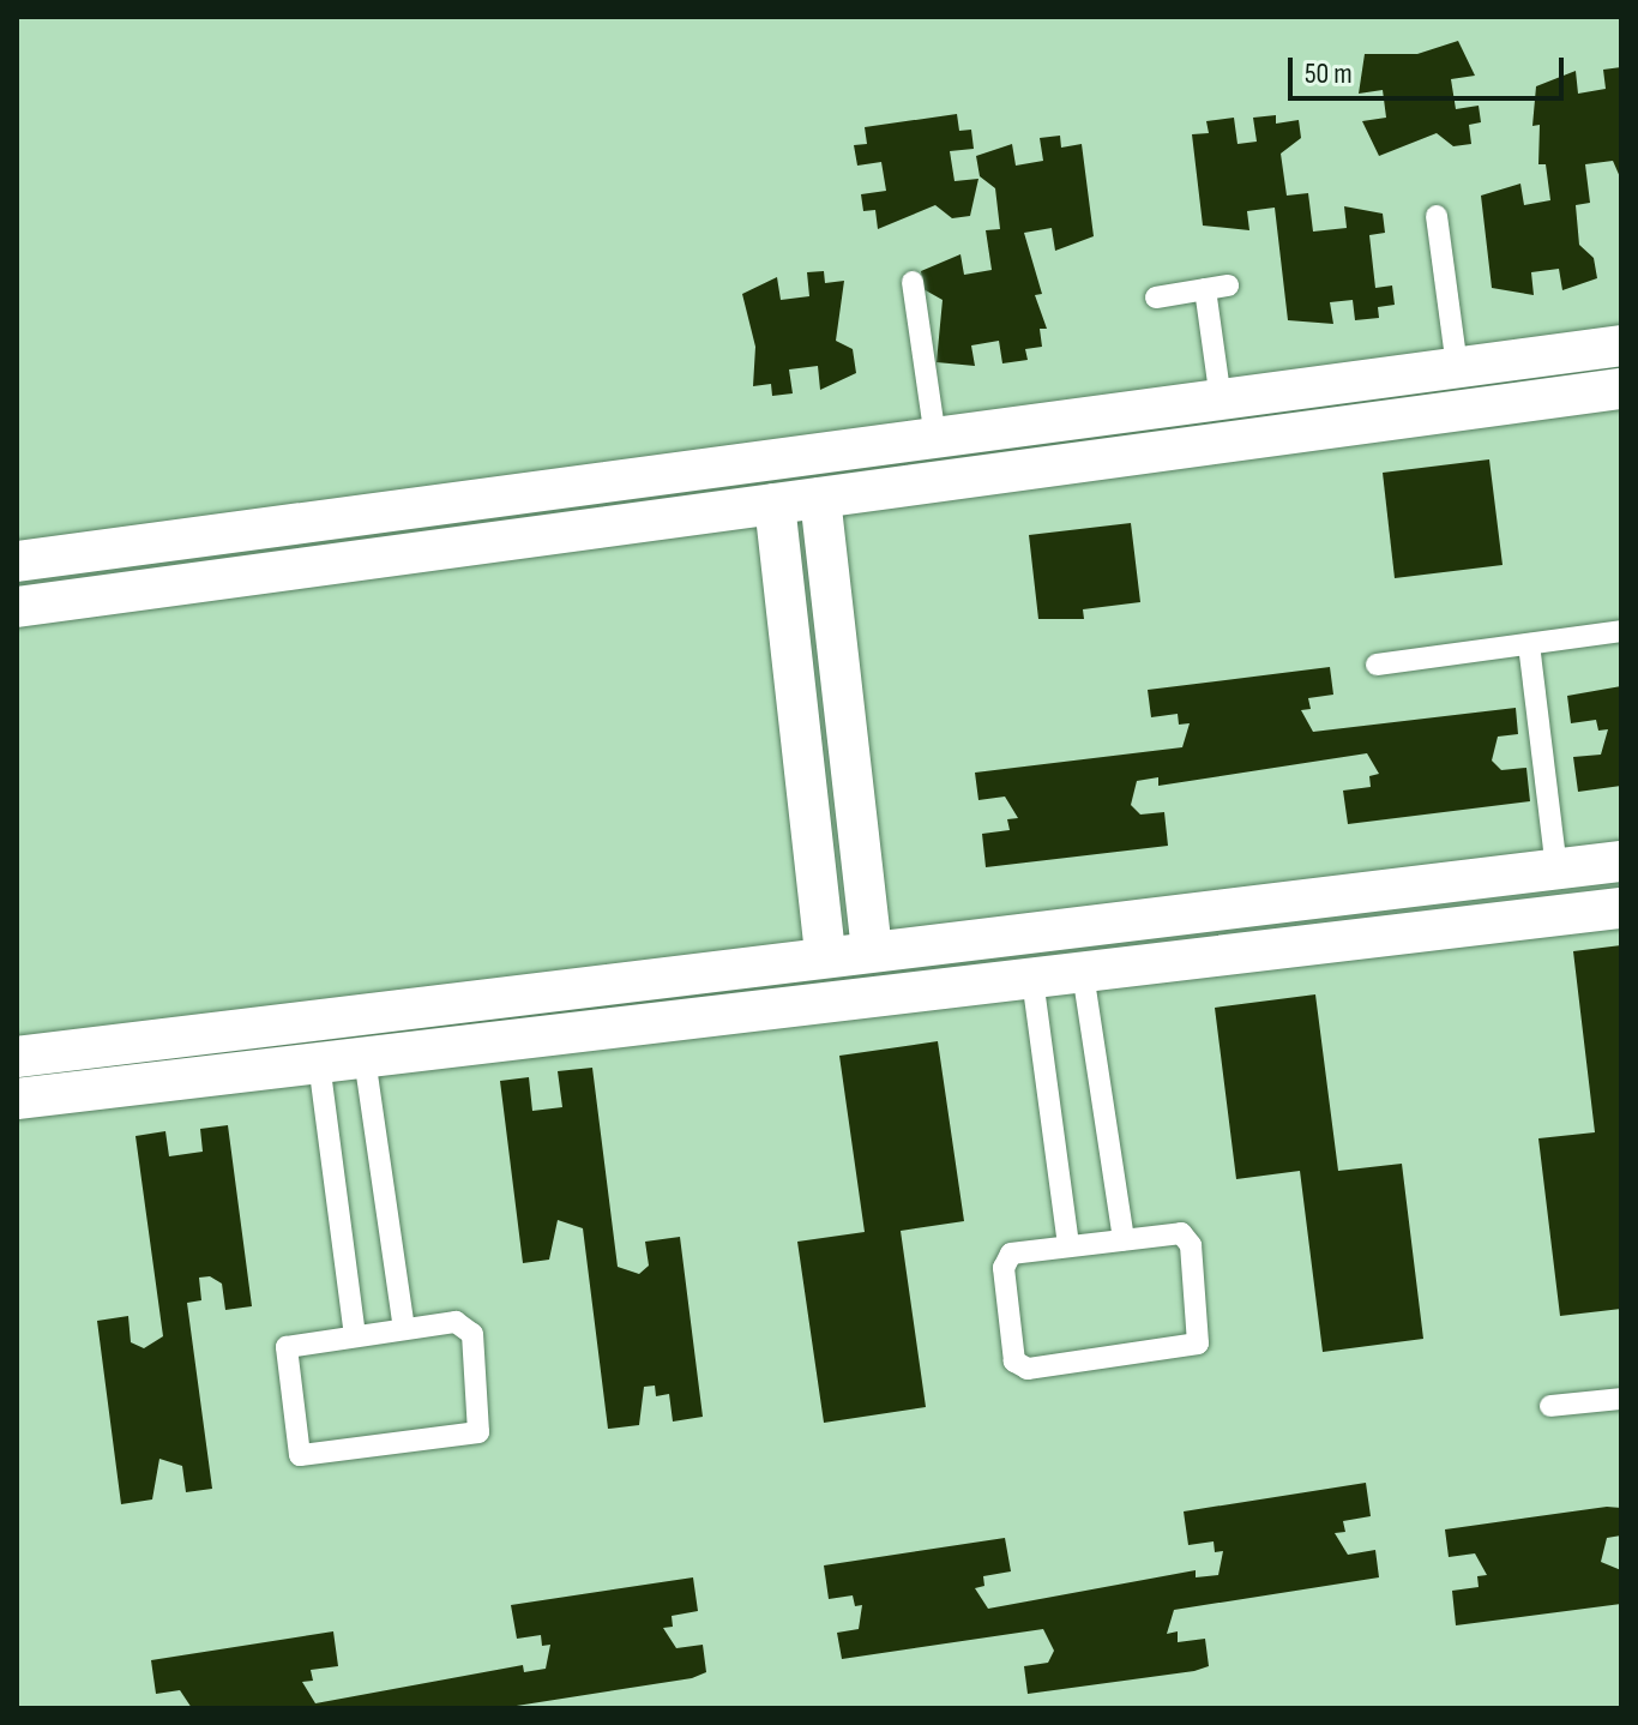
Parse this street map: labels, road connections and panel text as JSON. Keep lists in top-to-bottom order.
{
  "scale_bar": "50 m"
}
